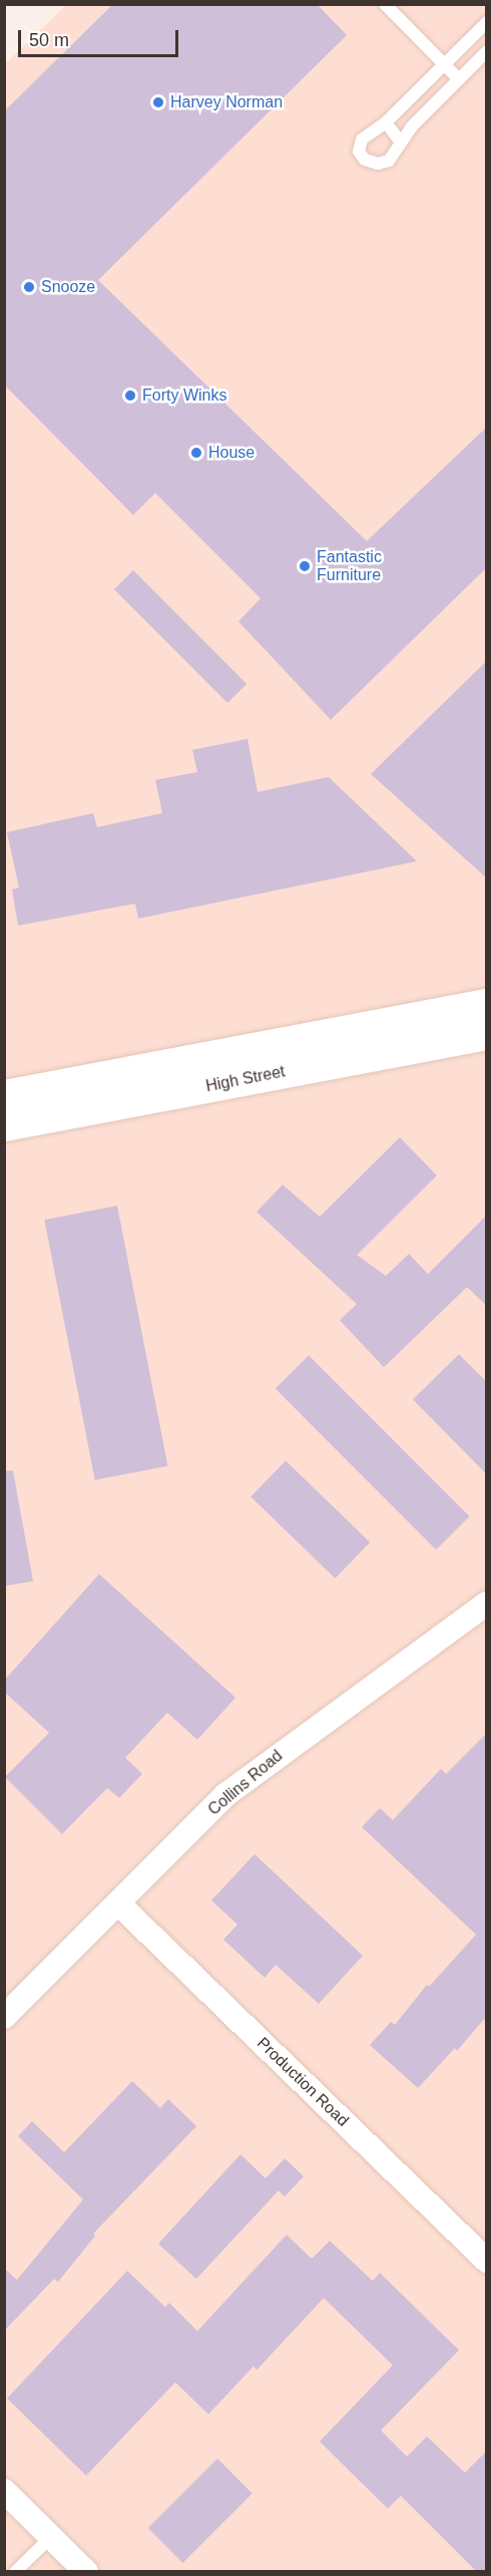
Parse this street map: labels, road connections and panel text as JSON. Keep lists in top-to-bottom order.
{
  "streets": {
    "main road": ["High Street"],
    "street": ["Collins Road", "Production Road"]
  },
  "crossings": [
    ["Collins Road", "Production Road"]
  ],
  "places": [
    "Harvey Norman",
    "Snooze",
    "Forty Winks",
    "House",
    "Fantastic Furniture"
  ],
  "scale_bar": "50 m"
}
